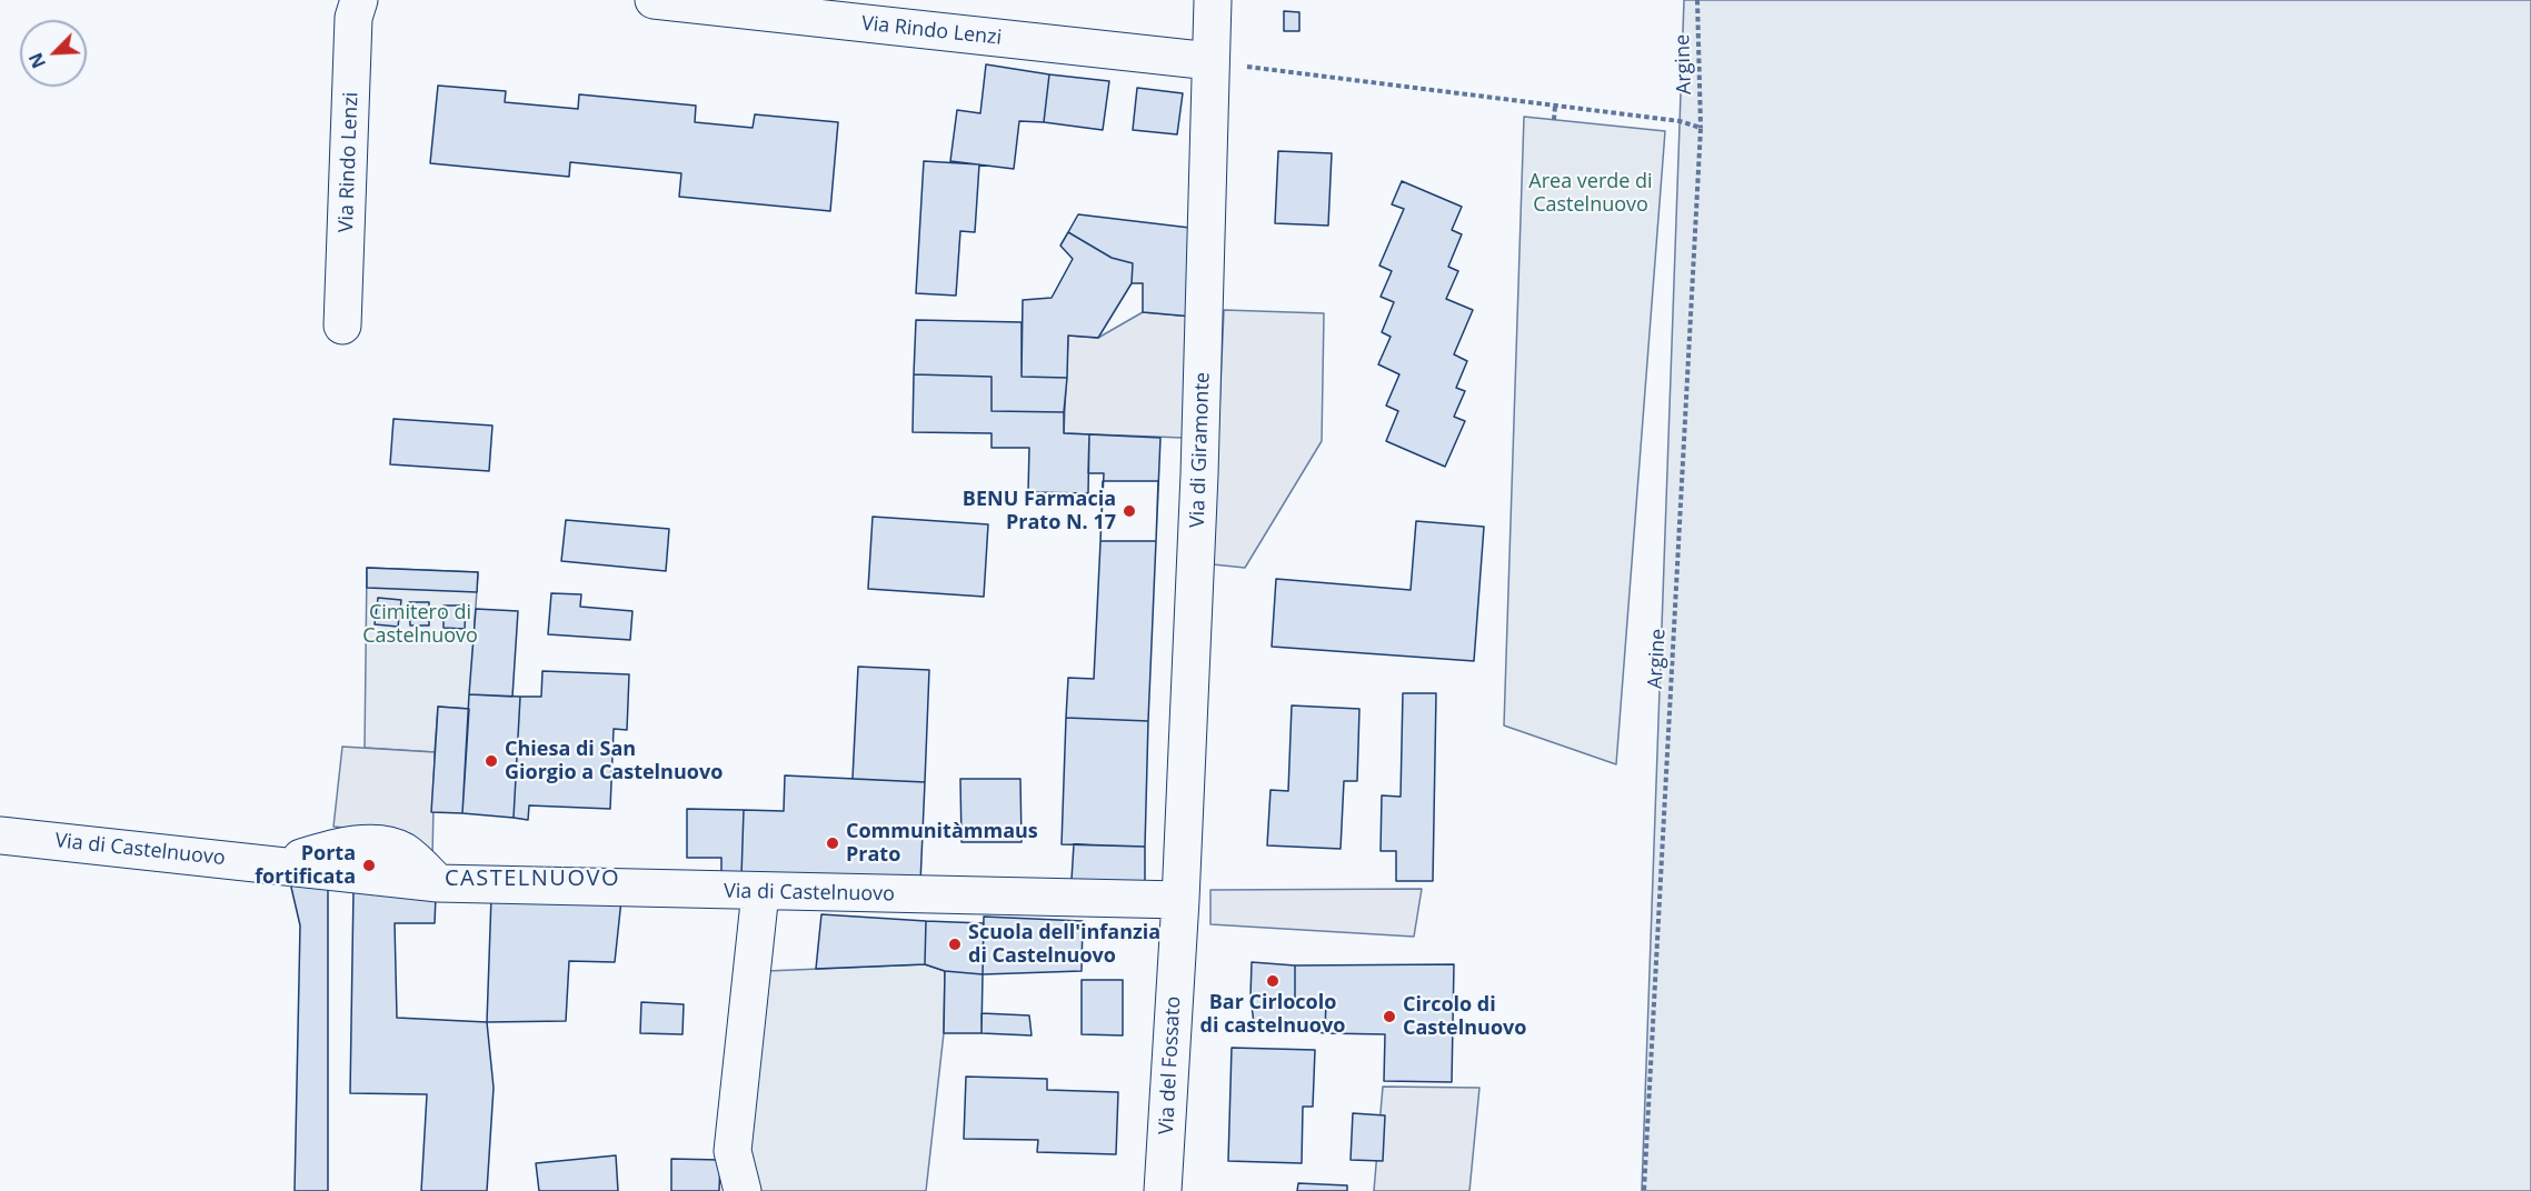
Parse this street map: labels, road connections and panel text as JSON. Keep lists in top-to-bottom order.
{
  "streets": {
    "street": [
      "Via Rindo Lenzi",
      "Via di Giramonte",
      "Via di Castelnuovo",
      "Via del Fossato"
    ],
    "path": ["Argine"]
  },
  "crossings": [
    ["Via Rindo Lenzi", "Argine"],
    ["Via Rindo Lenzi", "Via di Giramonte"],
    ["Argine", "Via di Giramonte"],
    ["Via di Giramonte", "Via di Castelnuovo"],
    ["Via di Giramonte", "Via del Fossato"],
    ["Via di Castelnuovo", "Via del Fossato"]
  ],
  "districts": ["CASTELNUOVO"],
  "parks": ["Area verde di Castelnuovo", "Cimitero di Castelnuovo"],
  "places": [
    "BENU Farmacia Prato N. 17",
    "Chiesa di San Giorgio a Castelnuovo",
    "Communitàmmaus Prato",
    "Porta fortificata",
    "Scuola dell'infanzia di Castelnuovo",
    "Bar Cirlocolo di castelnuovo",
    "Circolo di Castelnuovo"
  ],
  "north": "bottom left"
}
